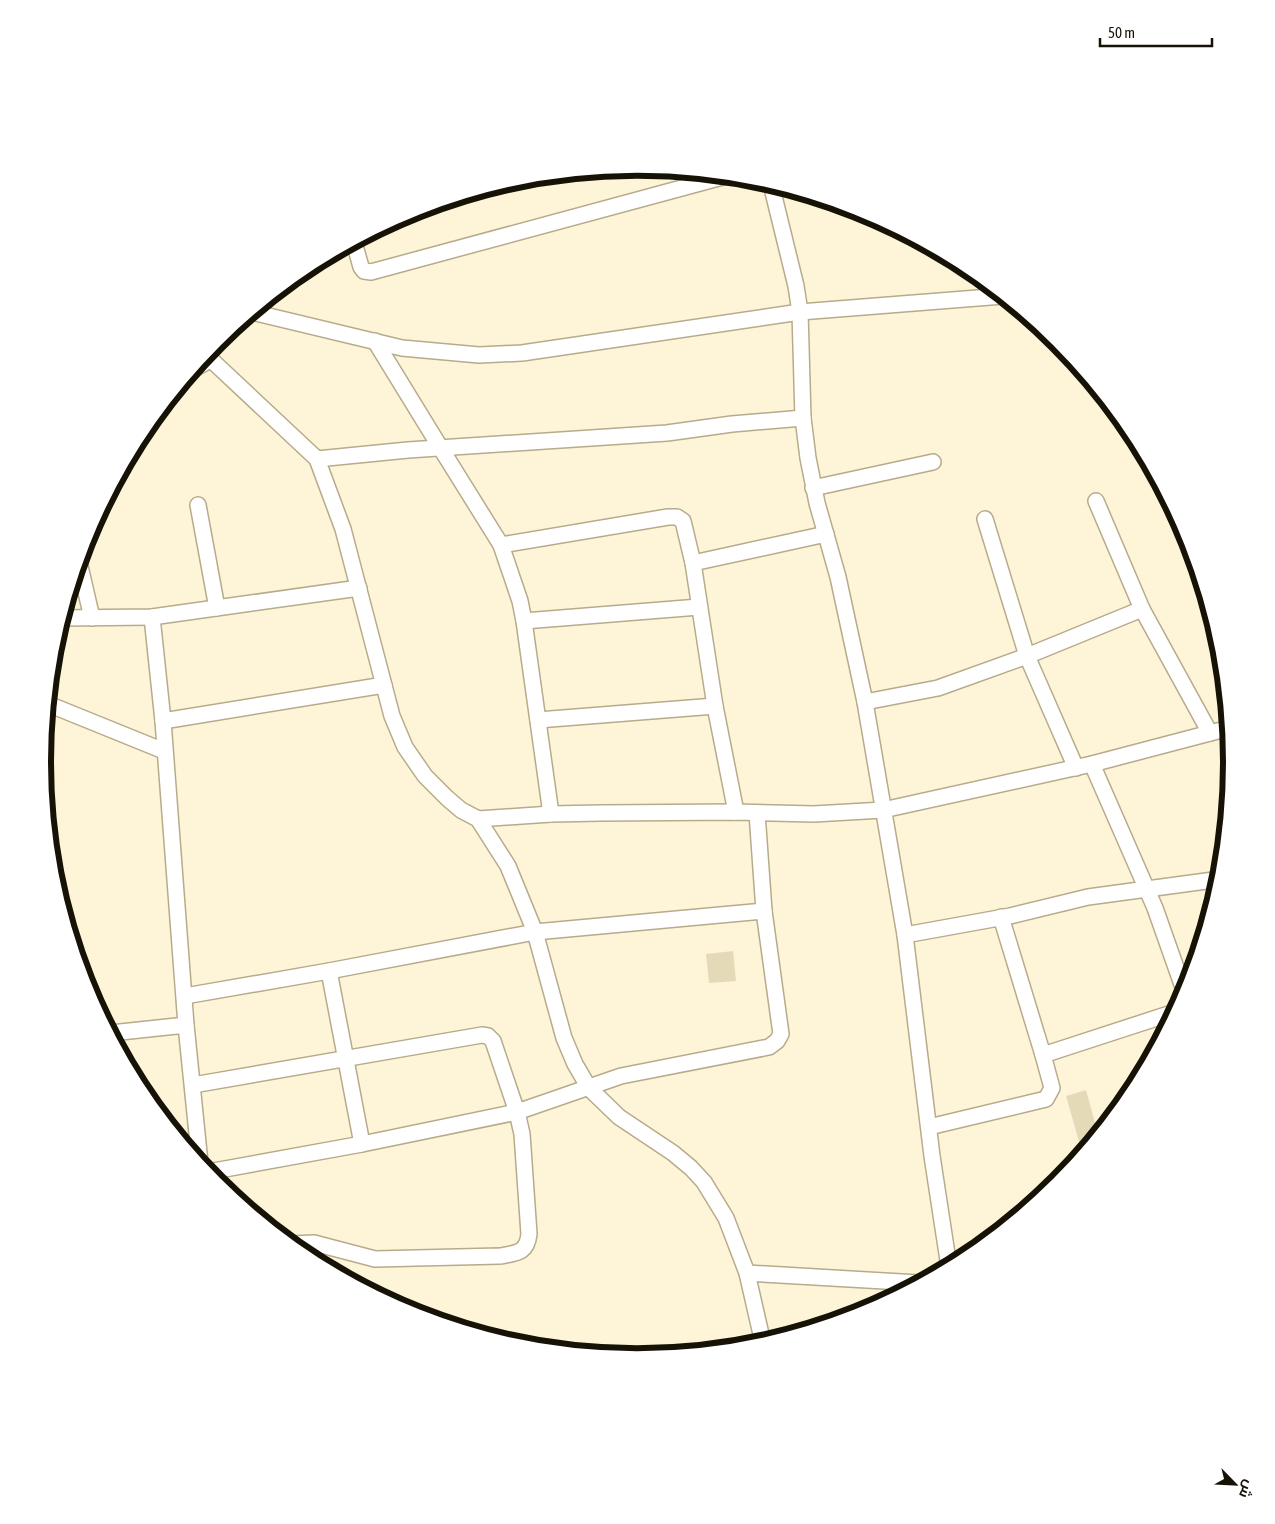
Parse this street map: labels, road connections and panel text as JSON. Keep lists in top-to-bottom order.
{
  "scale_bar": "50 m",
  "north": "bottom right"
}
